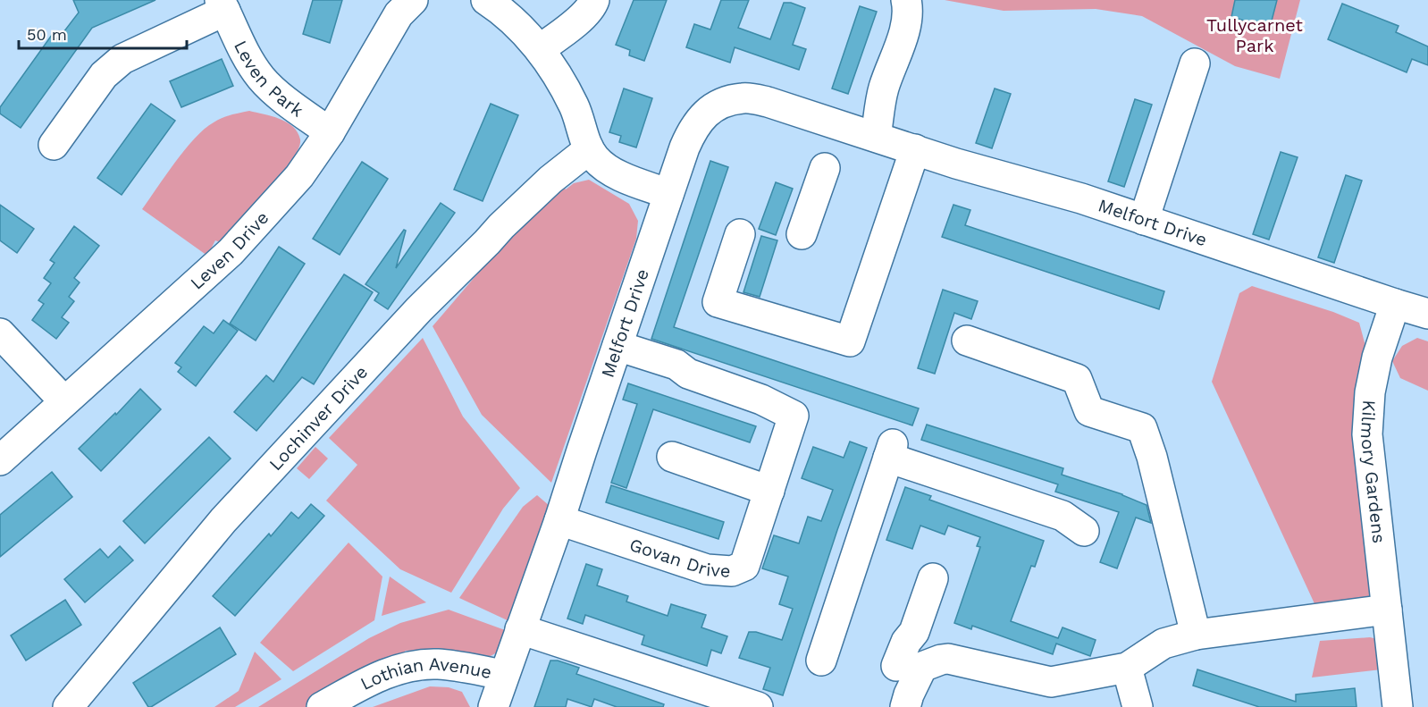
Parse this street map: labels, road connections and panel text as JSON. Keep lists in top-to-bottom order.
{
  "streets": {
    "street": [
      "Leven Park",
      "Melfort Drive",
      "Leven Drive",
      "Lochinver Drive",
      "Kilmory Gardens",
      "Govan Drive",
      "Lothian Avenue"
    ]
  },
  "crossings": [
    ["Leven Park", "Leven Drive"],
    ["Melfort Drive", "Kilmory Gardens"],
    ["Melfort Drive", "Govan Drive"],
    ["Melfort Drive", "Lothian Avenue"]
  ],
  "parks": ["Tullycarnet Park"],
  "scale_bar": "50 m"
}
